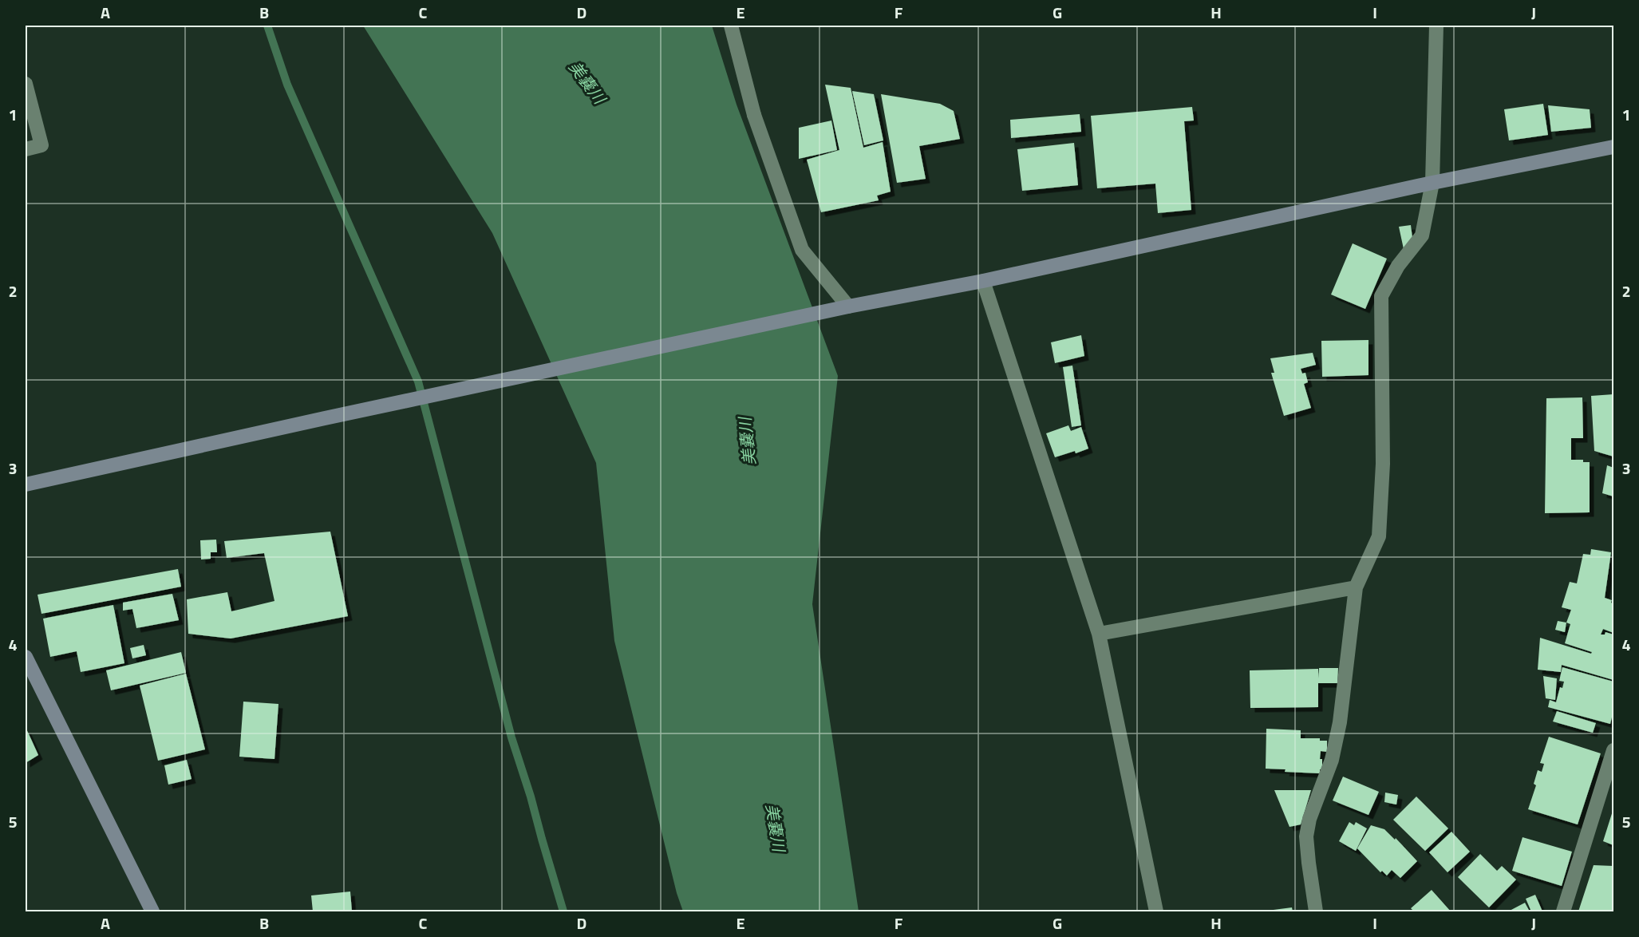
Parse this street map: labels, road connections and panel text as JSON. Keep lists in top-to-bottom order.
{
  "water": ["美嚢川"],
  "grid": {
    "columns": [
      "A",
      "B",
      "C",
      "D",
      "E",
      "F",
      "G",
      "H",
      "I",
      "J"
    ],
    "rows": [
      "1",
      "2",
      "3",
      "4",
      "5"
    ]
  }
}
